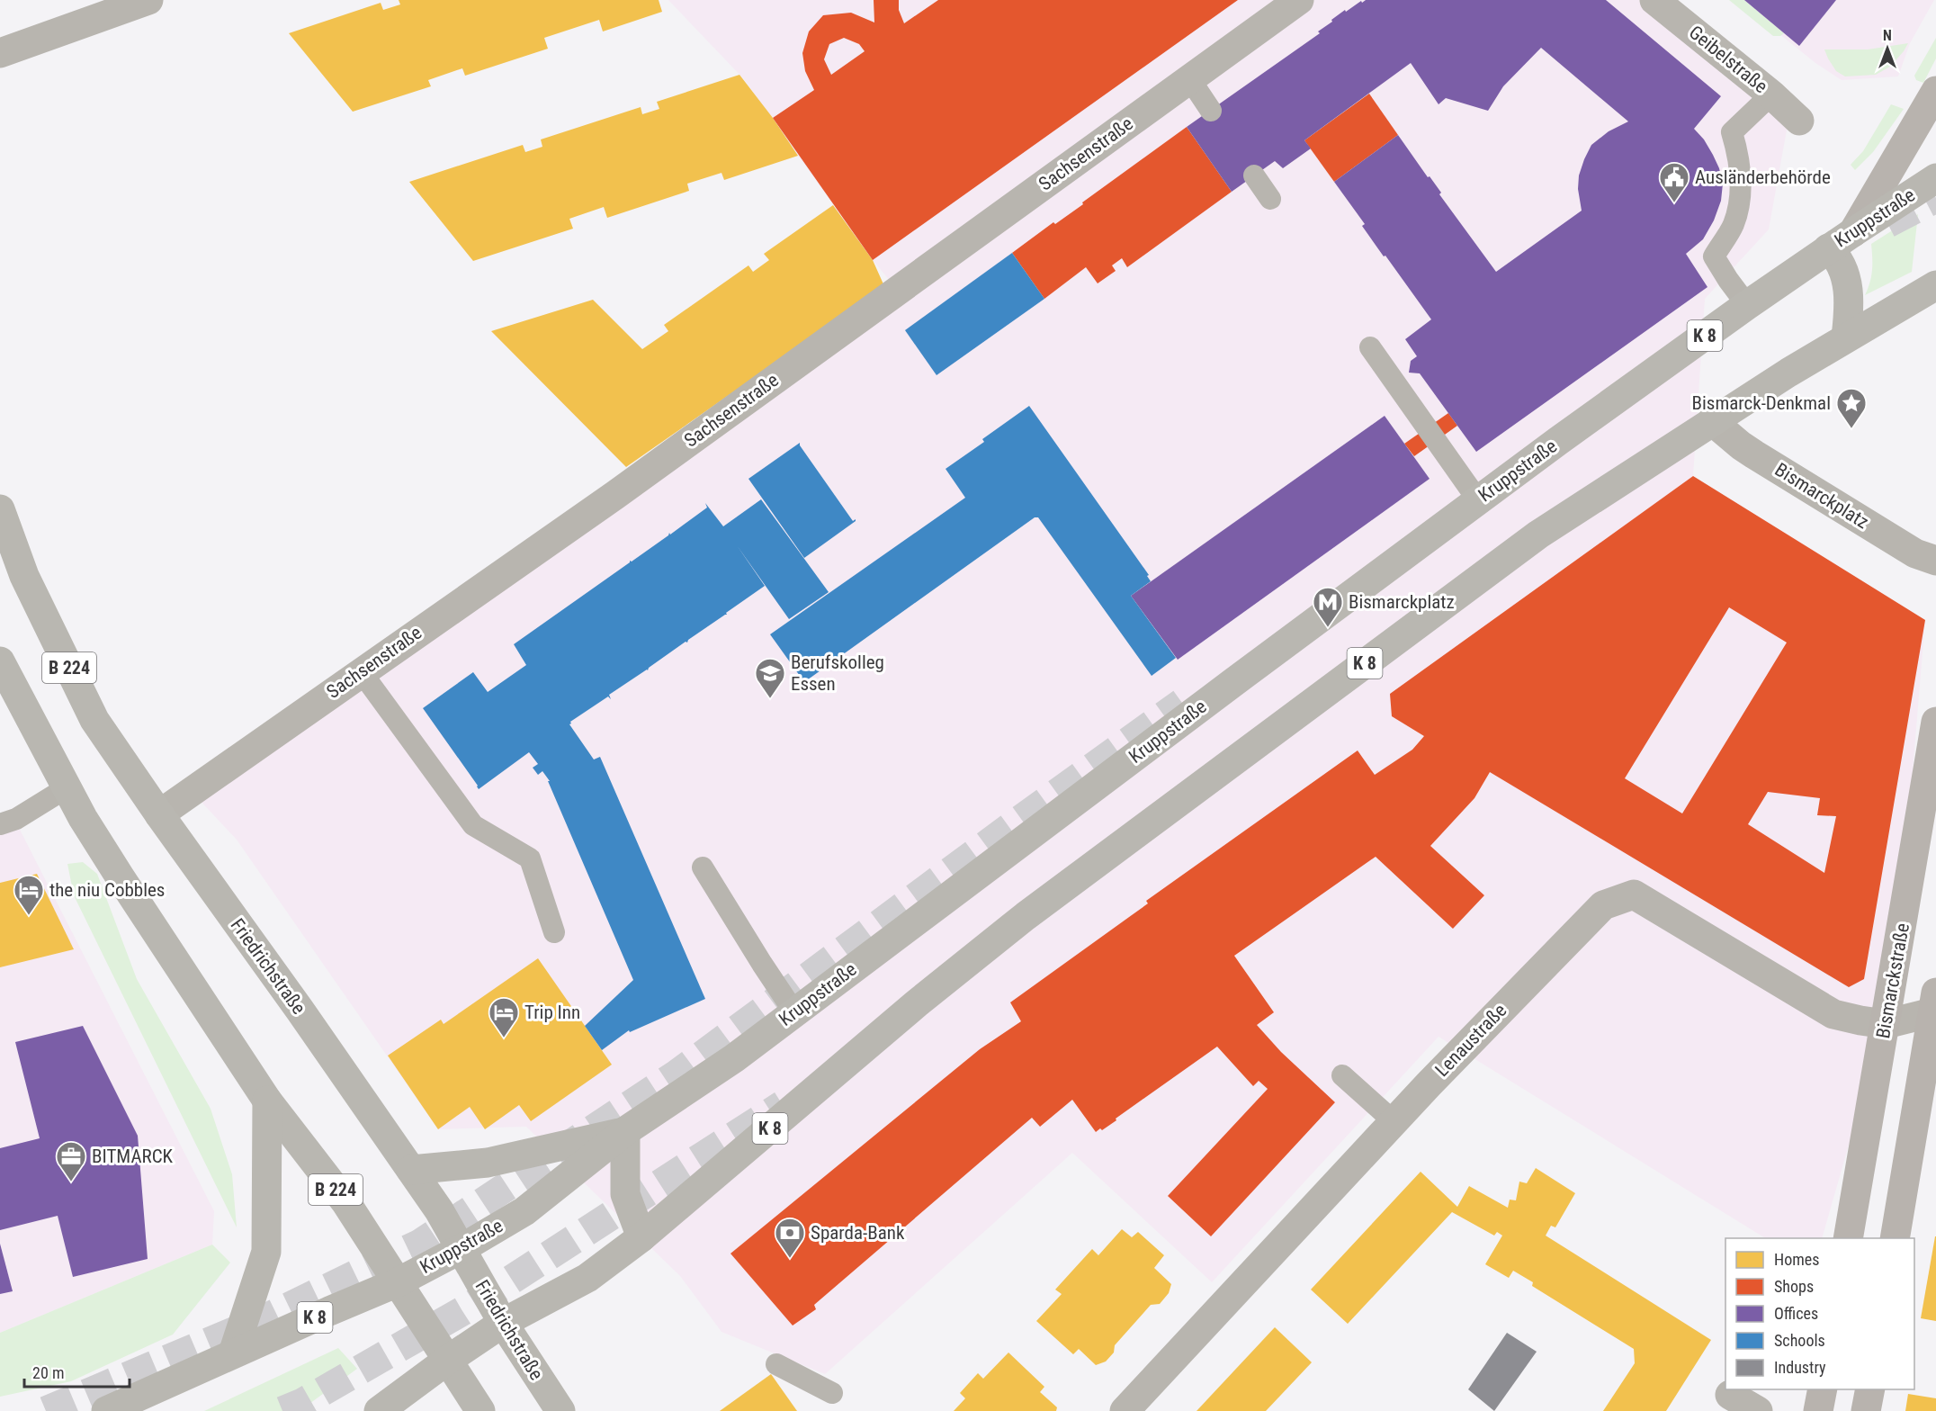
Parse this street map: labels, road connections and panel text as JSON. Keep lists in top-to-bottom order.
{
  "streets": {
    "main road": [
      "Kruppstraße",
      "K 8",
      "B 224",
      "Friedrichstraße",
      "Bismarckstraße"
    ],
    "street": [
      "Geibelstraße",
      "Sachsenstraße",
      "Bismarckplatz",
      "Lenaustraße"
    ]
  },
  "crossings": [
    ["Sachsenstraße", "Friedrichstraße"],
    ["Kruppstraße", "K 8"],
    ["Kruppstraße", "B 224"],
    ["Kruppstraße", "Friedrichstraße"],
    ["K 8", "Bismarckplatz"],
    ["K 8", "B 224"],
    ["K 8", "Friedrichstraße"],
    ["Bismarckstraße", "Lenaustraße"]
  ],
  "places": {
    "public building": ["Ausländerbehörde"],
    "place": ["Bismarck-Denkmal"],
    "metro station": ["Bismarckplatz"],
    "school or university": ["Berufskolleg Essen"],
    "hotel": ["the niu Cobbles", "Trip Inn"],
    "office": ["BITMARCK"],
    "bank": ["Sparda-Bank"]
  },
  "legend": [
    "Homes",
    "Shops",
    "Offices",
    "Schools",
    "Industry"
  ],
  "scale_bar": "20 m",
  "north": "top"
}
